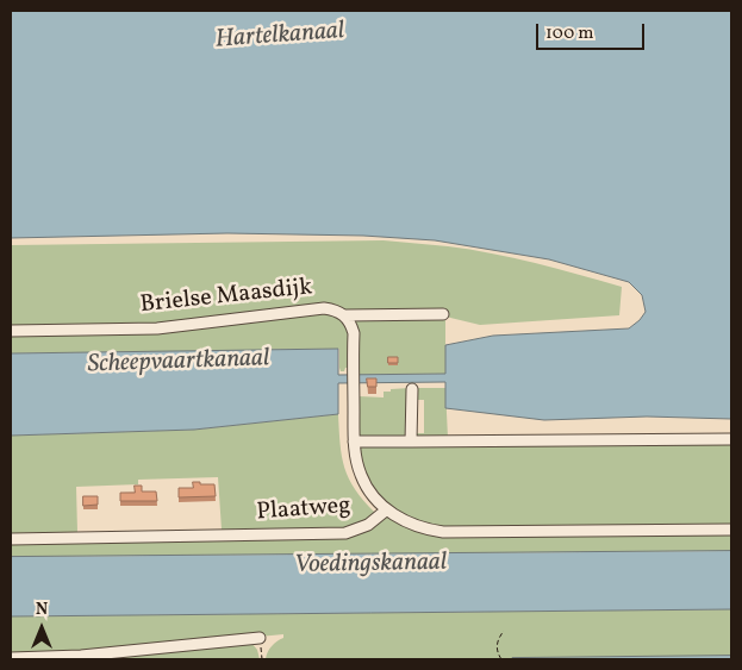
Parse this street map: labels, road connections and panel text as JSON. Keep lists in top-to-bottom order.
{
  "streets": {
    "street": ["Brielse Maasdijk", "Plaatweg"]
  },
  "crossings": [
    ["Brielse Maasdijk", "Plaatweg"]
  ],
  "water": ["Hartelkanaal", "Scheepvaartkanaal", "Voedingskanaal"],
  "scale_bar": "100 m",
  "north": "top"
}
